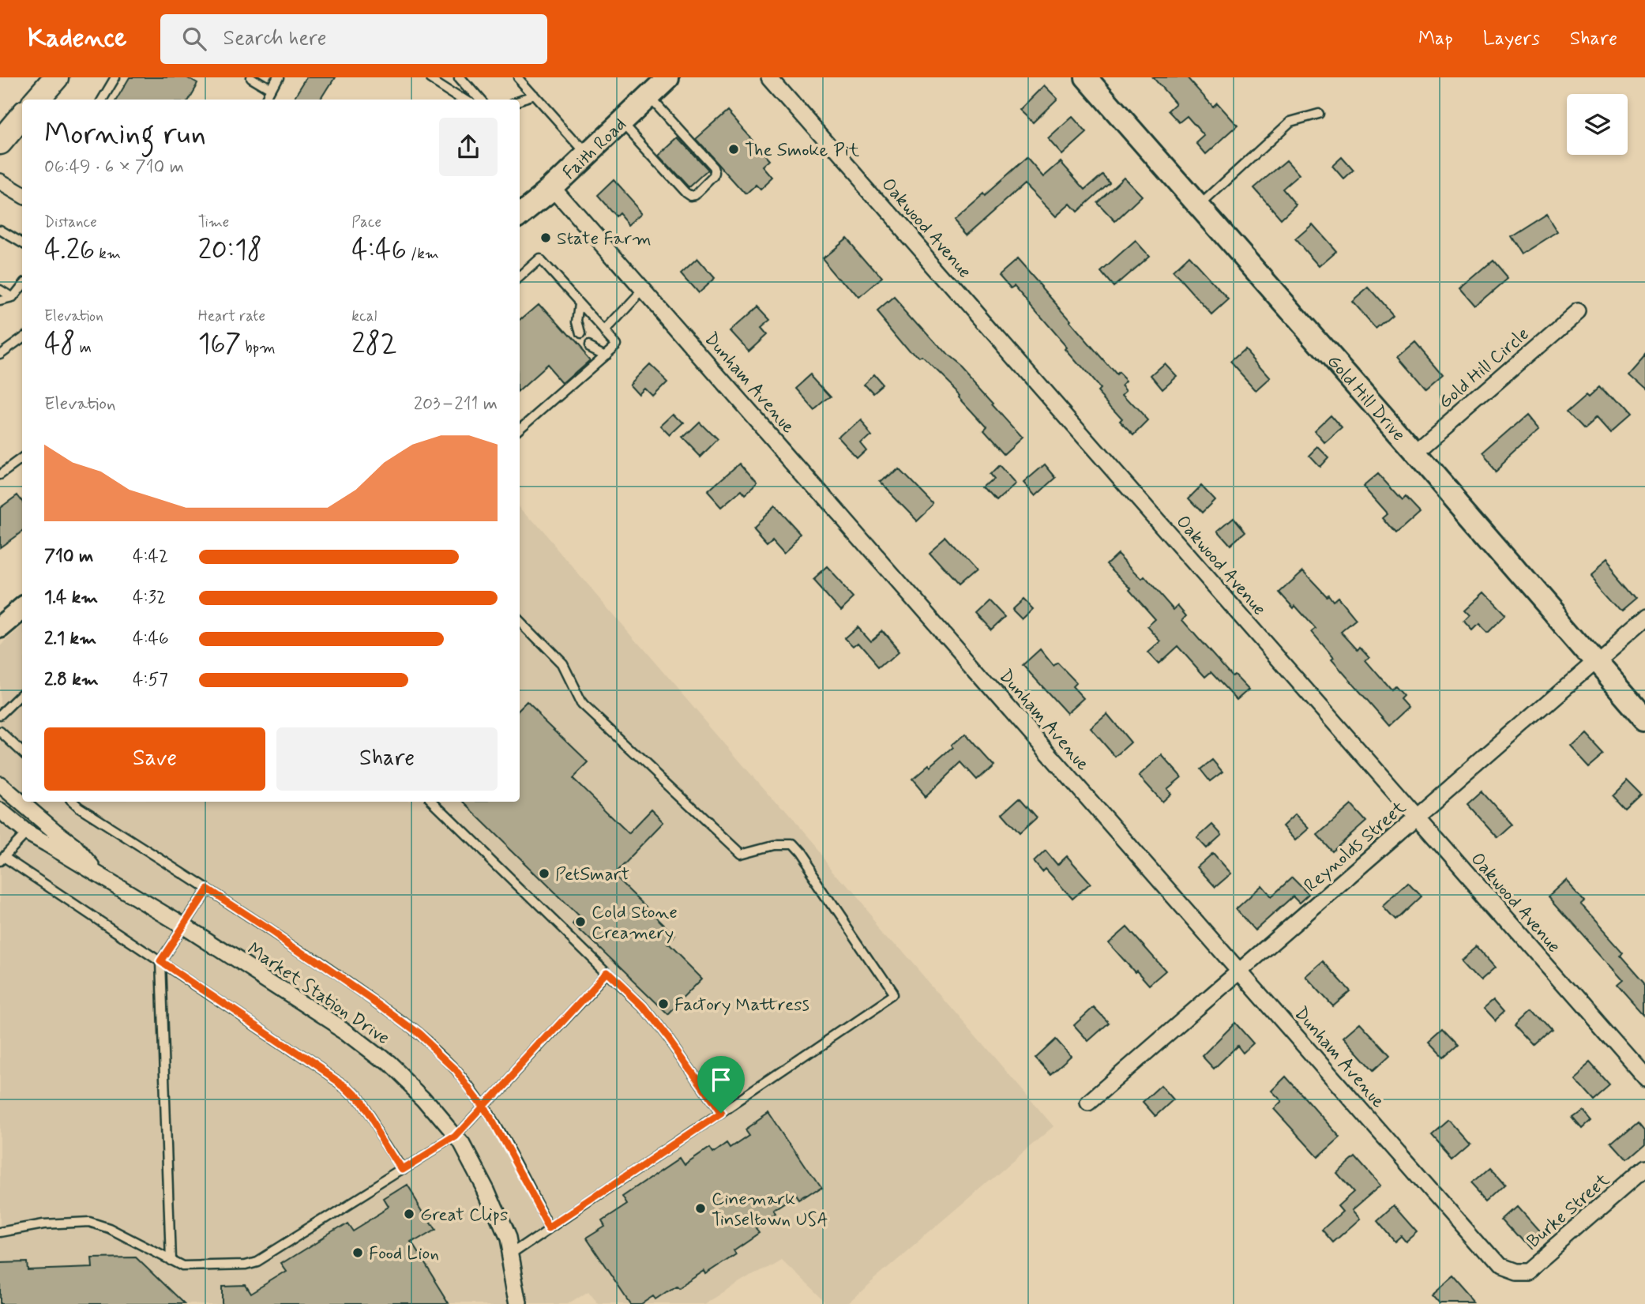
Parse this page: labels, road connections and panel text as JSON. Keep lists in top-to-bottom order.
{
  "streets": {
    "street": [
      "Faith Road",
      "Oakwood Avenue",
      "Gold Hill Circle",
      "Dunham Avenue",
      "Gold Hill Drive",
      "Reynolds Street",
      "Market Station Drive",
      "Burke Street"
    ]
  },
  "crossings": [
    ["Faith Road", "Dunham Avenue"],
    ["Oakwood Avenue", "Reynolds Street"],
    ["Gold Hill Circle", "Gold Hill Drive"],
    ["Dunham Avenue", "Reynolds Street"],
    ["Dunham Avenue", "Burke Street"],
    ["Gold Hill Drive", "Reynolds Street"]
  ],
  "places": [
    "The Smoke Pit",
    "State Farm",
    "PetSmart",
    "Cold Stone Creamery",
    "Factory Mattress",
    "Cinemark Tinseltown USA",
    "Great Clips",
    "Food Lion"
  ],
  "page": {
    "header": "Kadence",
    "search": "Search here",
    "nav": ["Map", "Layers", "Share"],
    "heading": ["Morning run", "06:49 · 6 × 710 m"],
    "stats": [
      ["Distance", "4.26 km"],
      ["Time", "20:18"],
      ["Pace", "4:46 /km"],
      ["Elevation", "48 m"],
      ["Heart rate", "167 bpm"],
      ["kcal", "282"]
    ],
    "chart": ["Elevation", "203–211 m"],
    "list": [
      {
        "name": "710 m",
        "note": "4:42"
      },
      {
        "name": "1.4 km",
        "note": "4:32"
      },
      {
        "name": "2.1 km",
        "note": "4:46"
      },
      {
        "name": "2.8 km",
        "note": "4:57"
      }
    ],
    "buttons": ["Save", "Share"]
  }
}
